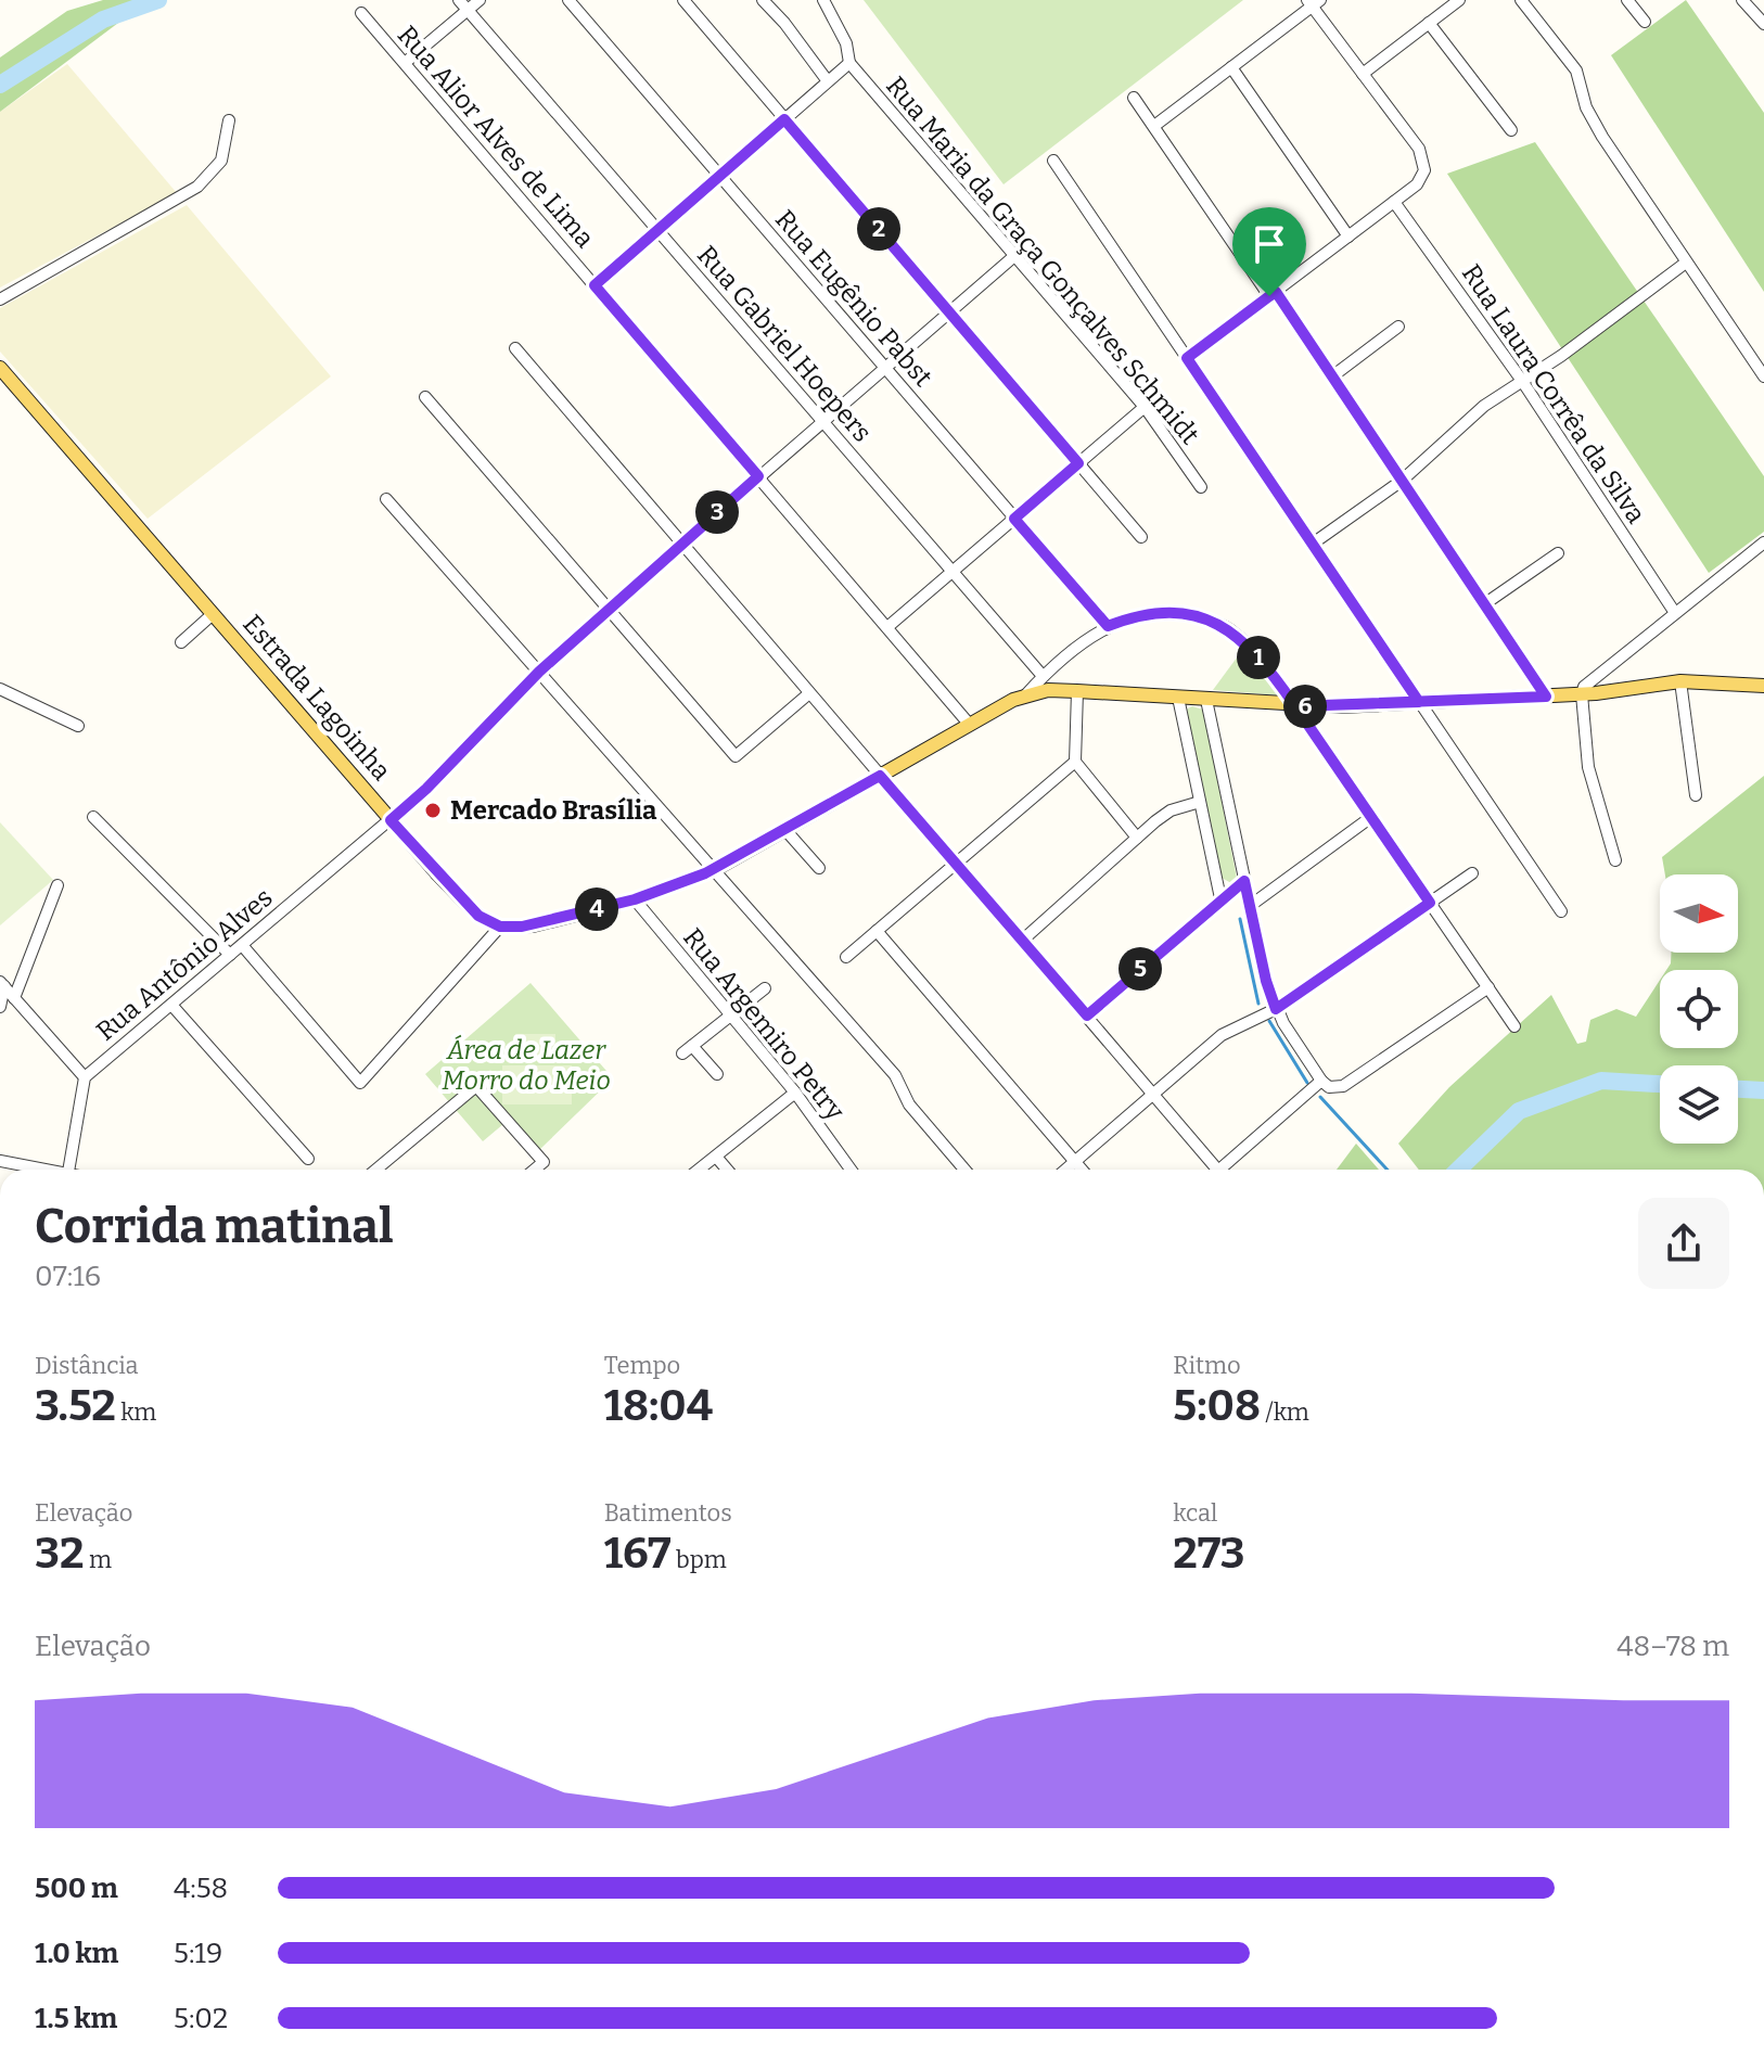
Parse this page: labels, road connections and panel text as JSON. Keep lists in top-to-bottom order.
{
  "streets": {
    "main road": ["Estrada Lagoinha"],
    "street": [
      "Rua Alior Alves de Lima",
      "Rua Maria da Graça Gonçalves Schmidt",
      "Rua Eugênio Pabst",
      "Rua Gabriel Hoepers",
      "Rua Laura Corrêa da Silva",
      "Rua Antônio Alves",
      "Rua Argemiro Petry"
    ]
  },
  "crossings": [
    ["Rua Alior Alves de Lima", "Rua Antônio Alves"],
    ["Rua Maria da Graça Gonçalves Schmidt", "Rua Antônio Alves"],
    ["Rua Eugênio Pabst", "Rua Antônio Alves"],
    ["Rua Gabriel Hoepers", "Rua Antônio Alves"],
    ["Estrada Lagoinha", "Rua Antônio Alves"]
  ],
  "parks": ["Área de Lazer Morro do Meio"],
  "places": ["Mercado Brasília"],
  "north": "right",
  "page": {
    "pins": [
      "2",
      "3",
      "1",
      "6",
      "4",
      "5"
    ],
    "heading": ["Corrida matinal", "07:16"],
    "stats": [
      ["Distância", "3.52 km"],
      ["Tempo", "18:04"],
      ["Ritmo", "5:08 /km"],
      ["Elevação", "32 m"],
      ["Batimentos", "167 bpm"],
      ["kcal", "273"]
    ],
    "chart": ["Elevação", "48–78 m"],
    "list": [
      {
        "name": "500 m",
        "note": "4:58"
      },
      {
        "name": "1.0 km",
        "note": "5:19"
      },
      {
        "name": "1.5 km",
        "note": "5:02"
      }
    ]
  }
}
